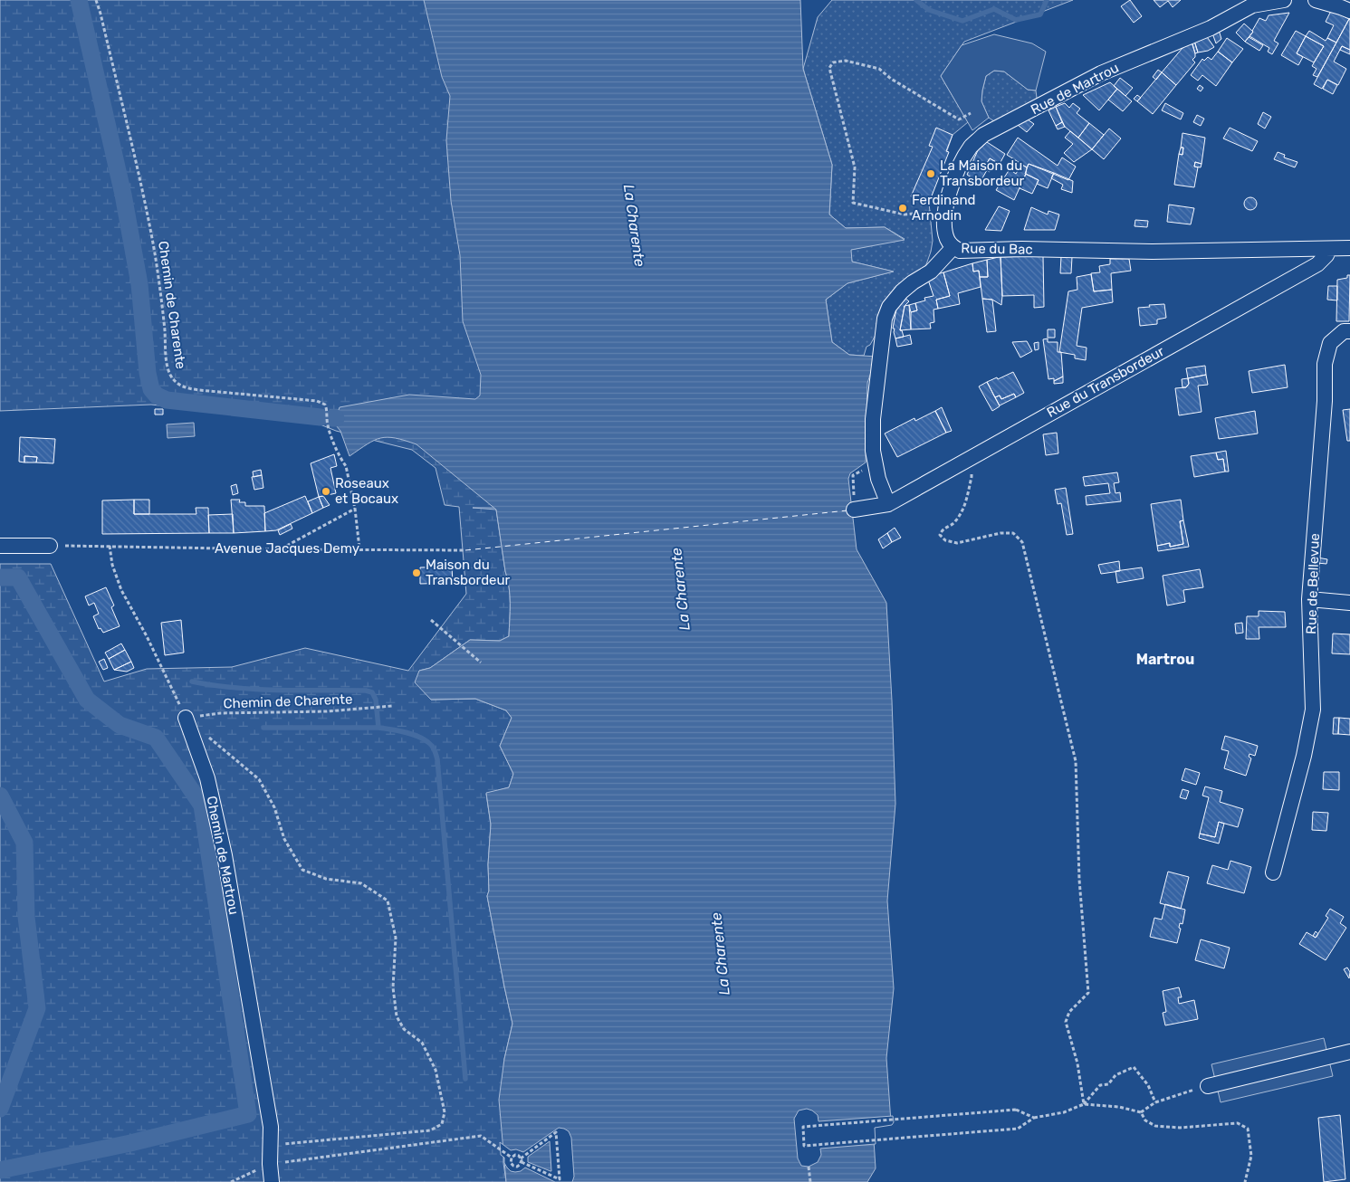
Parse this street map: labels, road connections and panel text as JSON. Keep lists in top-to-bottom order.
{
  "streets": {
    "street": [
      "Rue de Martrou",
      "Rue du Bac",
      "Rue du Transbordeur",
      "Rue de Bellevue",
      "Chemin de Martrou"
    ],
    "path": ["Chemin de Charente", "Avenue Jacques Demy"]
  },
  "crossings": [
    ["Rue de Martrou", "Rue du Bac"],
    ["Rue du Bac", "Rue du Transbordeur"],
    ["Chemin de Charente", "Avenue Jacques Demy"],
    ["Chemin de Charente", "Chemin de Martrou"]
  ],
  "districts": ["Martrou"],
  "water": ["La Charente"],
  "places": [
    "La Maison du Transbordeur",
    "Ferdinand Arnodin",
    "Roseaux et Bocaux",
    "Maison du Transbordeur"
  ]
}
